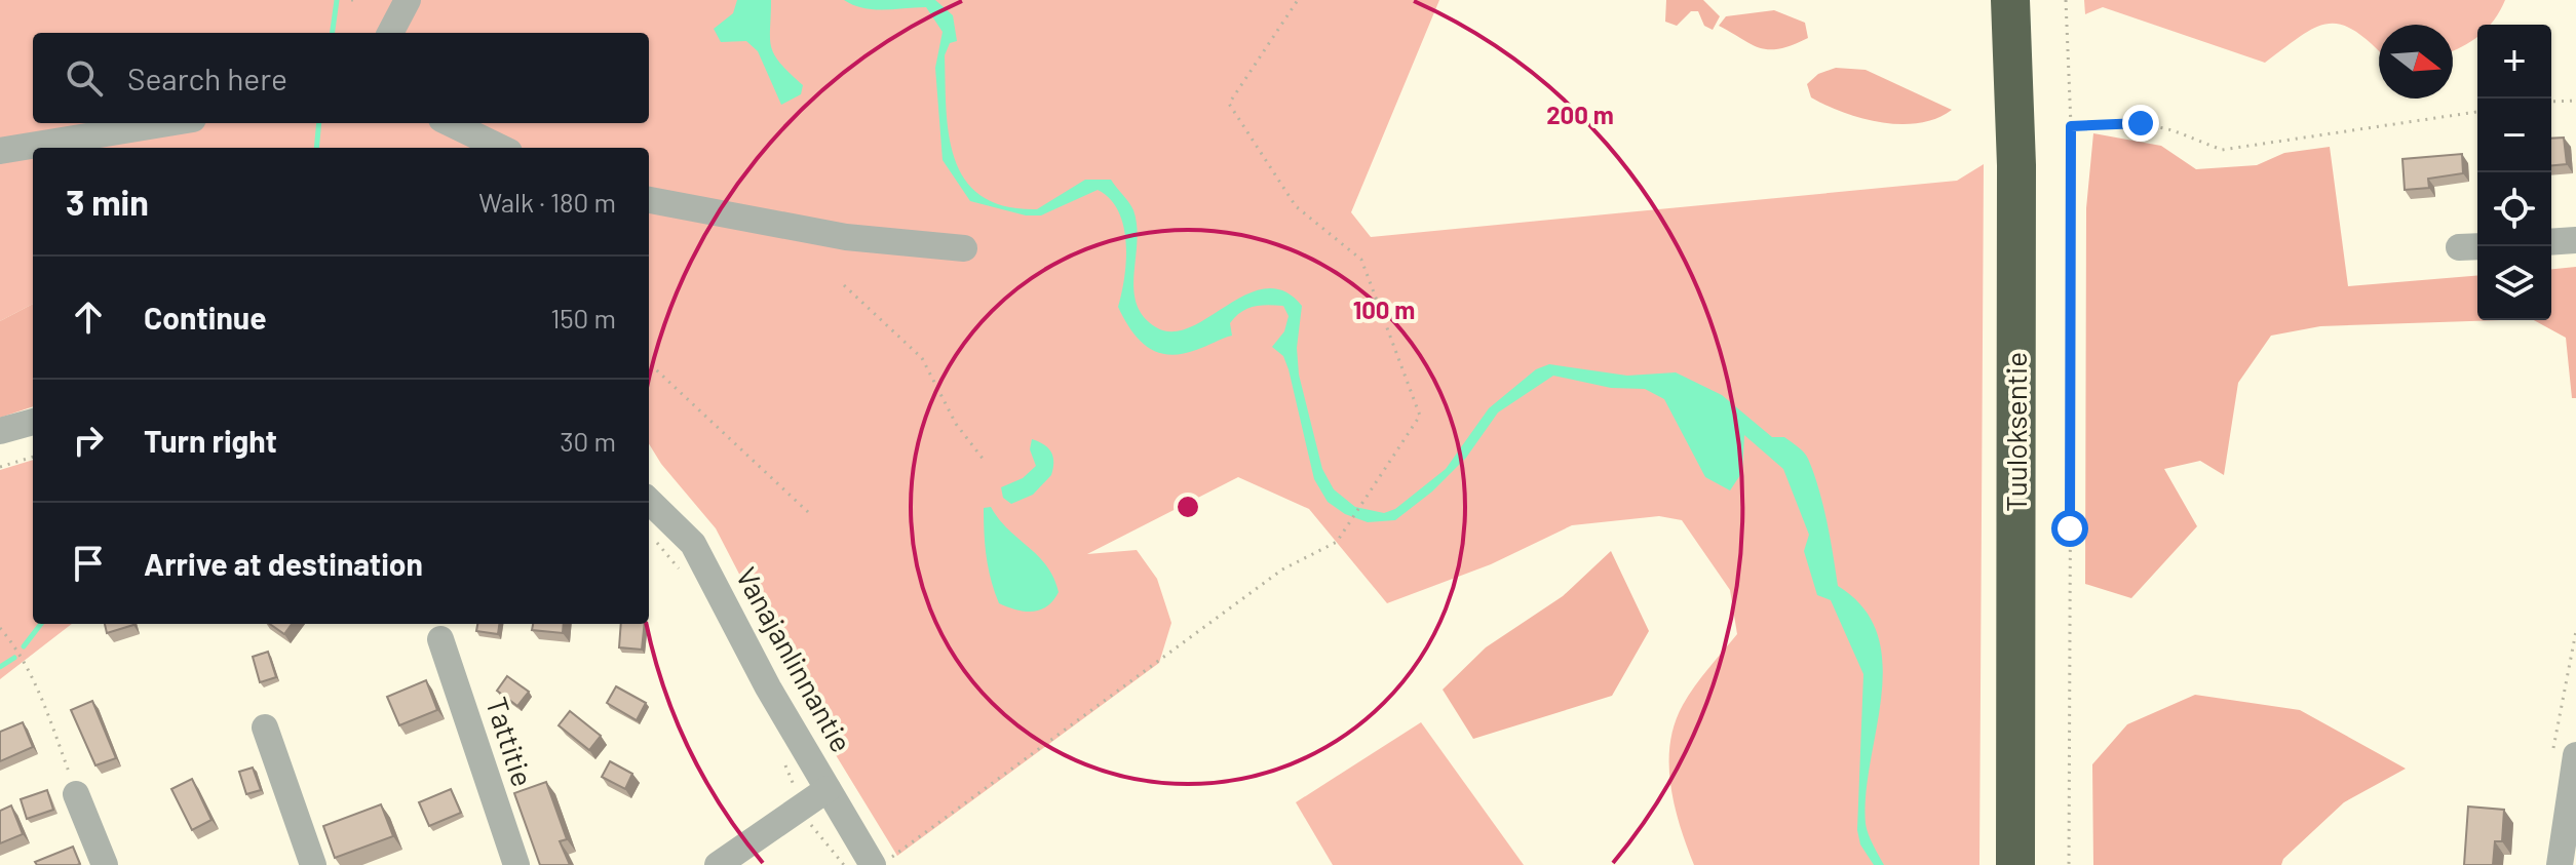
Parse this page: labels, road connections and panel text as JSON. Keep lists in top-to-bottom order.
{
  "streets": {
    "highway": ["Tuuloksentie"],
    "street": ["Vanajanlinnantie", "Tattitie"]
  },
  "north": "right",
  "page": {
    "map_buttons": ["+", "−"],
    "search": "Search here",
    "heading": ["3 min", "Walk · 180 m"],
    "list": [
      ["Continue", "150 m"],
      ["Turn right", "30 m"],
      "Arrive at destination"
    ]
  },
  "rings": ["200 m", "100 m"]
}
